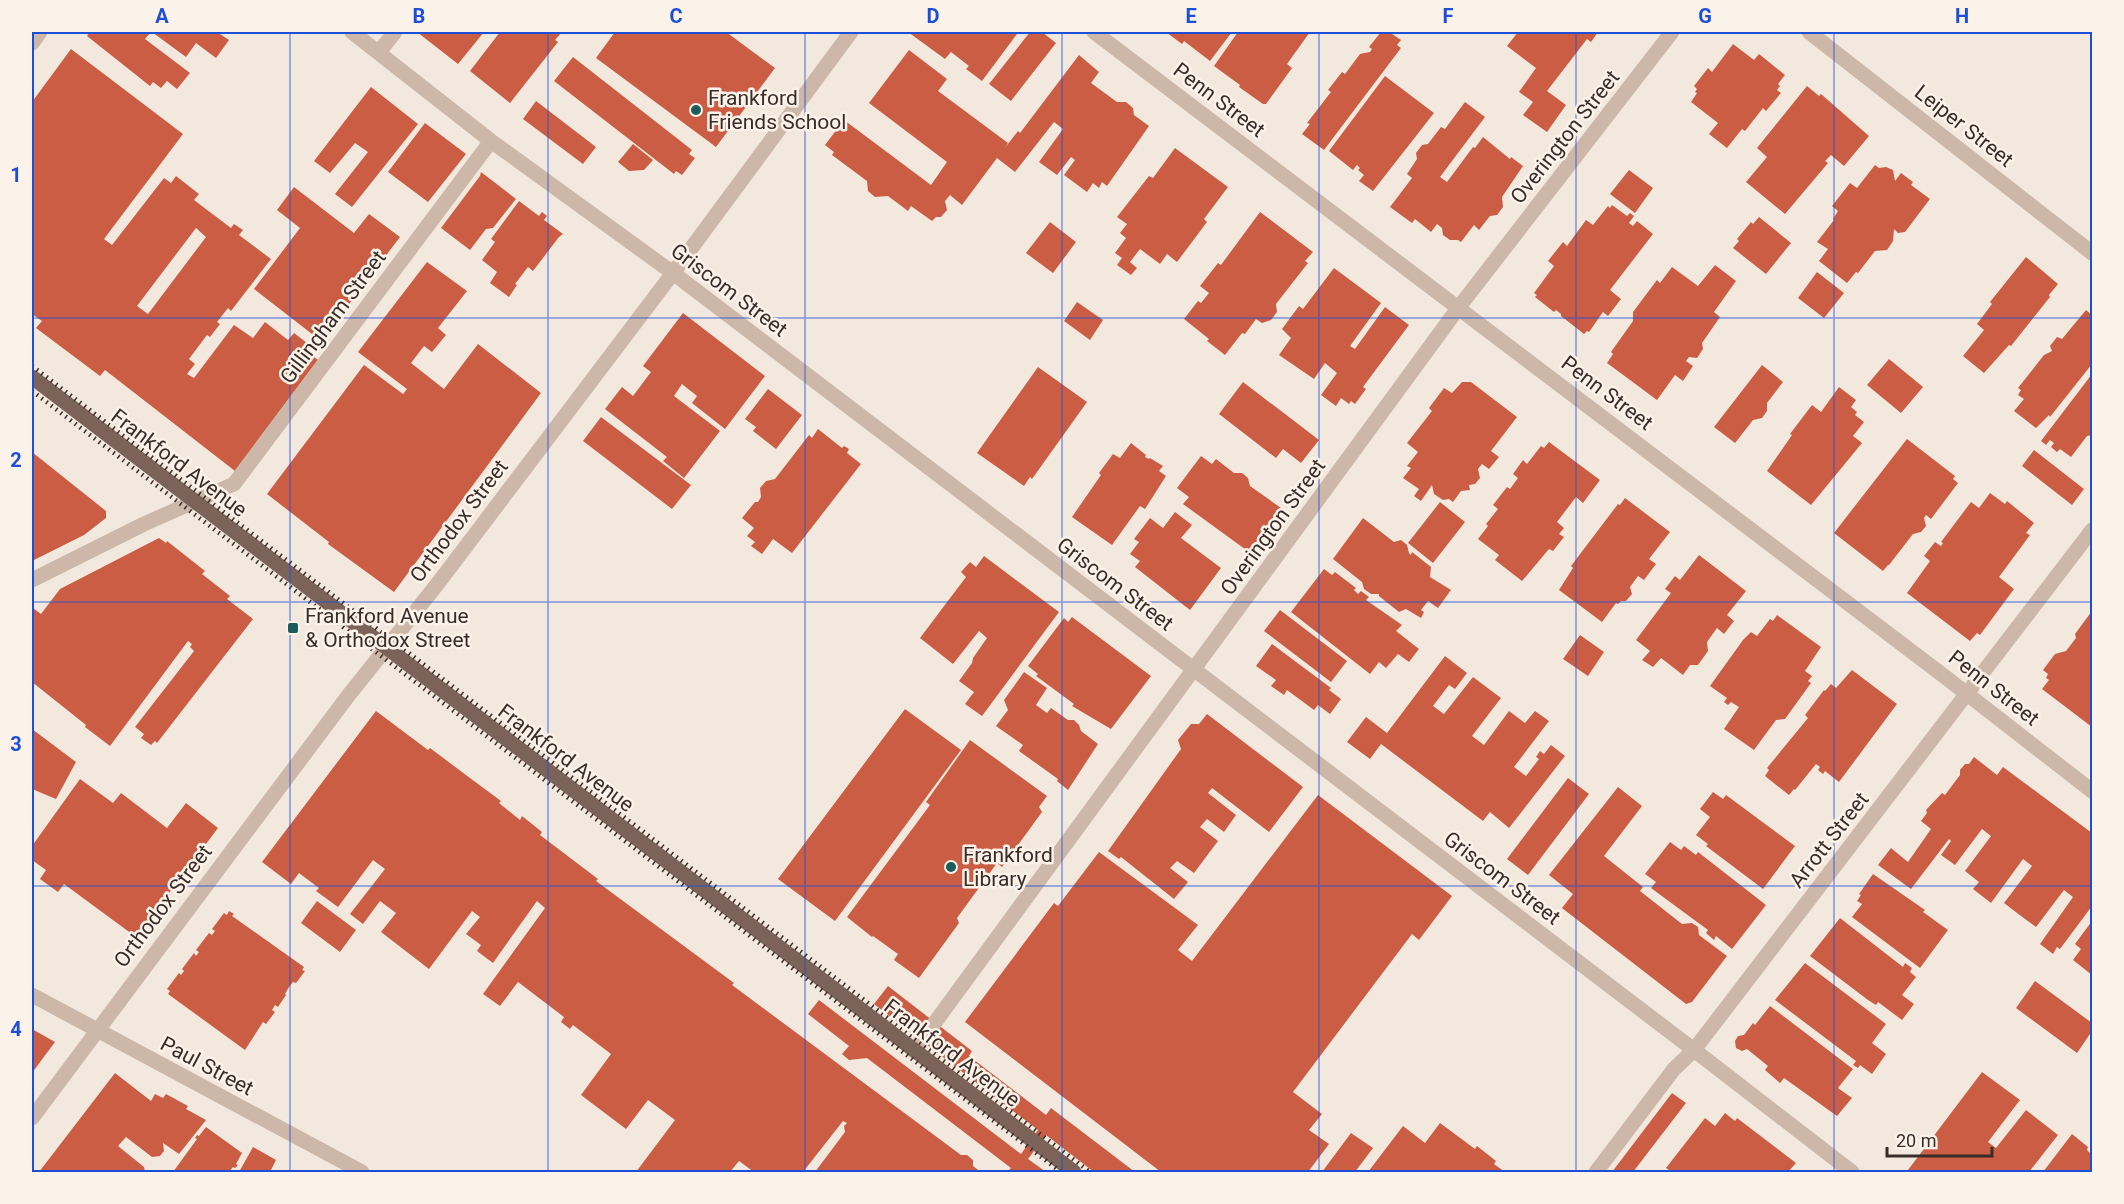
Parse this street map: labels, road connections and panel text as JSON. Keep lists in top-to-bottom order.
{
  "streets": {
    "main road": ["Frankford Avenue"],
    "street": [
      "Penn Street",
      "Leiper Street",
      "Overington Street",
      "Griscom Street",
      "Gillingham Street",
      "Orthodox Street",
      "Arrott Street",
      "Paul Street"
    ]
  },
  "crossings": [
    ["Penn Street", "Overington Street"],
    ["Penn Street", "Arrott Street"],
    ["Overington Street", "Griscom Street"],
    ["Overington Street", "Frankford Avenue"],
    ["Griscom Street", "Gillingham Street"],
    ["Griscom Street", "Orthodox Street"],
    ["Griscom Street", "Arrott Street"],
    ["Gillingham Street", "Frankford Avenue"],
    ["Frankford Avenue", "Orthodox Street"],
    ["Orthodox Street", "Paul Street"]
  ],
  "places": {
    "other": ["Frankford Friends School", "Frankford Library"],
    "transit": ["Frankford Avenue & Orthodox Street"]
  },
  "scale_bar": "20 m",
  "grid": {
    "columns": [
      "A",
      "B",
      "C",
      "D",
      "E",
      "F",
      "G",
      "H"
    ],
    "rows": [
      "1",
      "2",
      "3",
      "4"
    ]
  }
}
